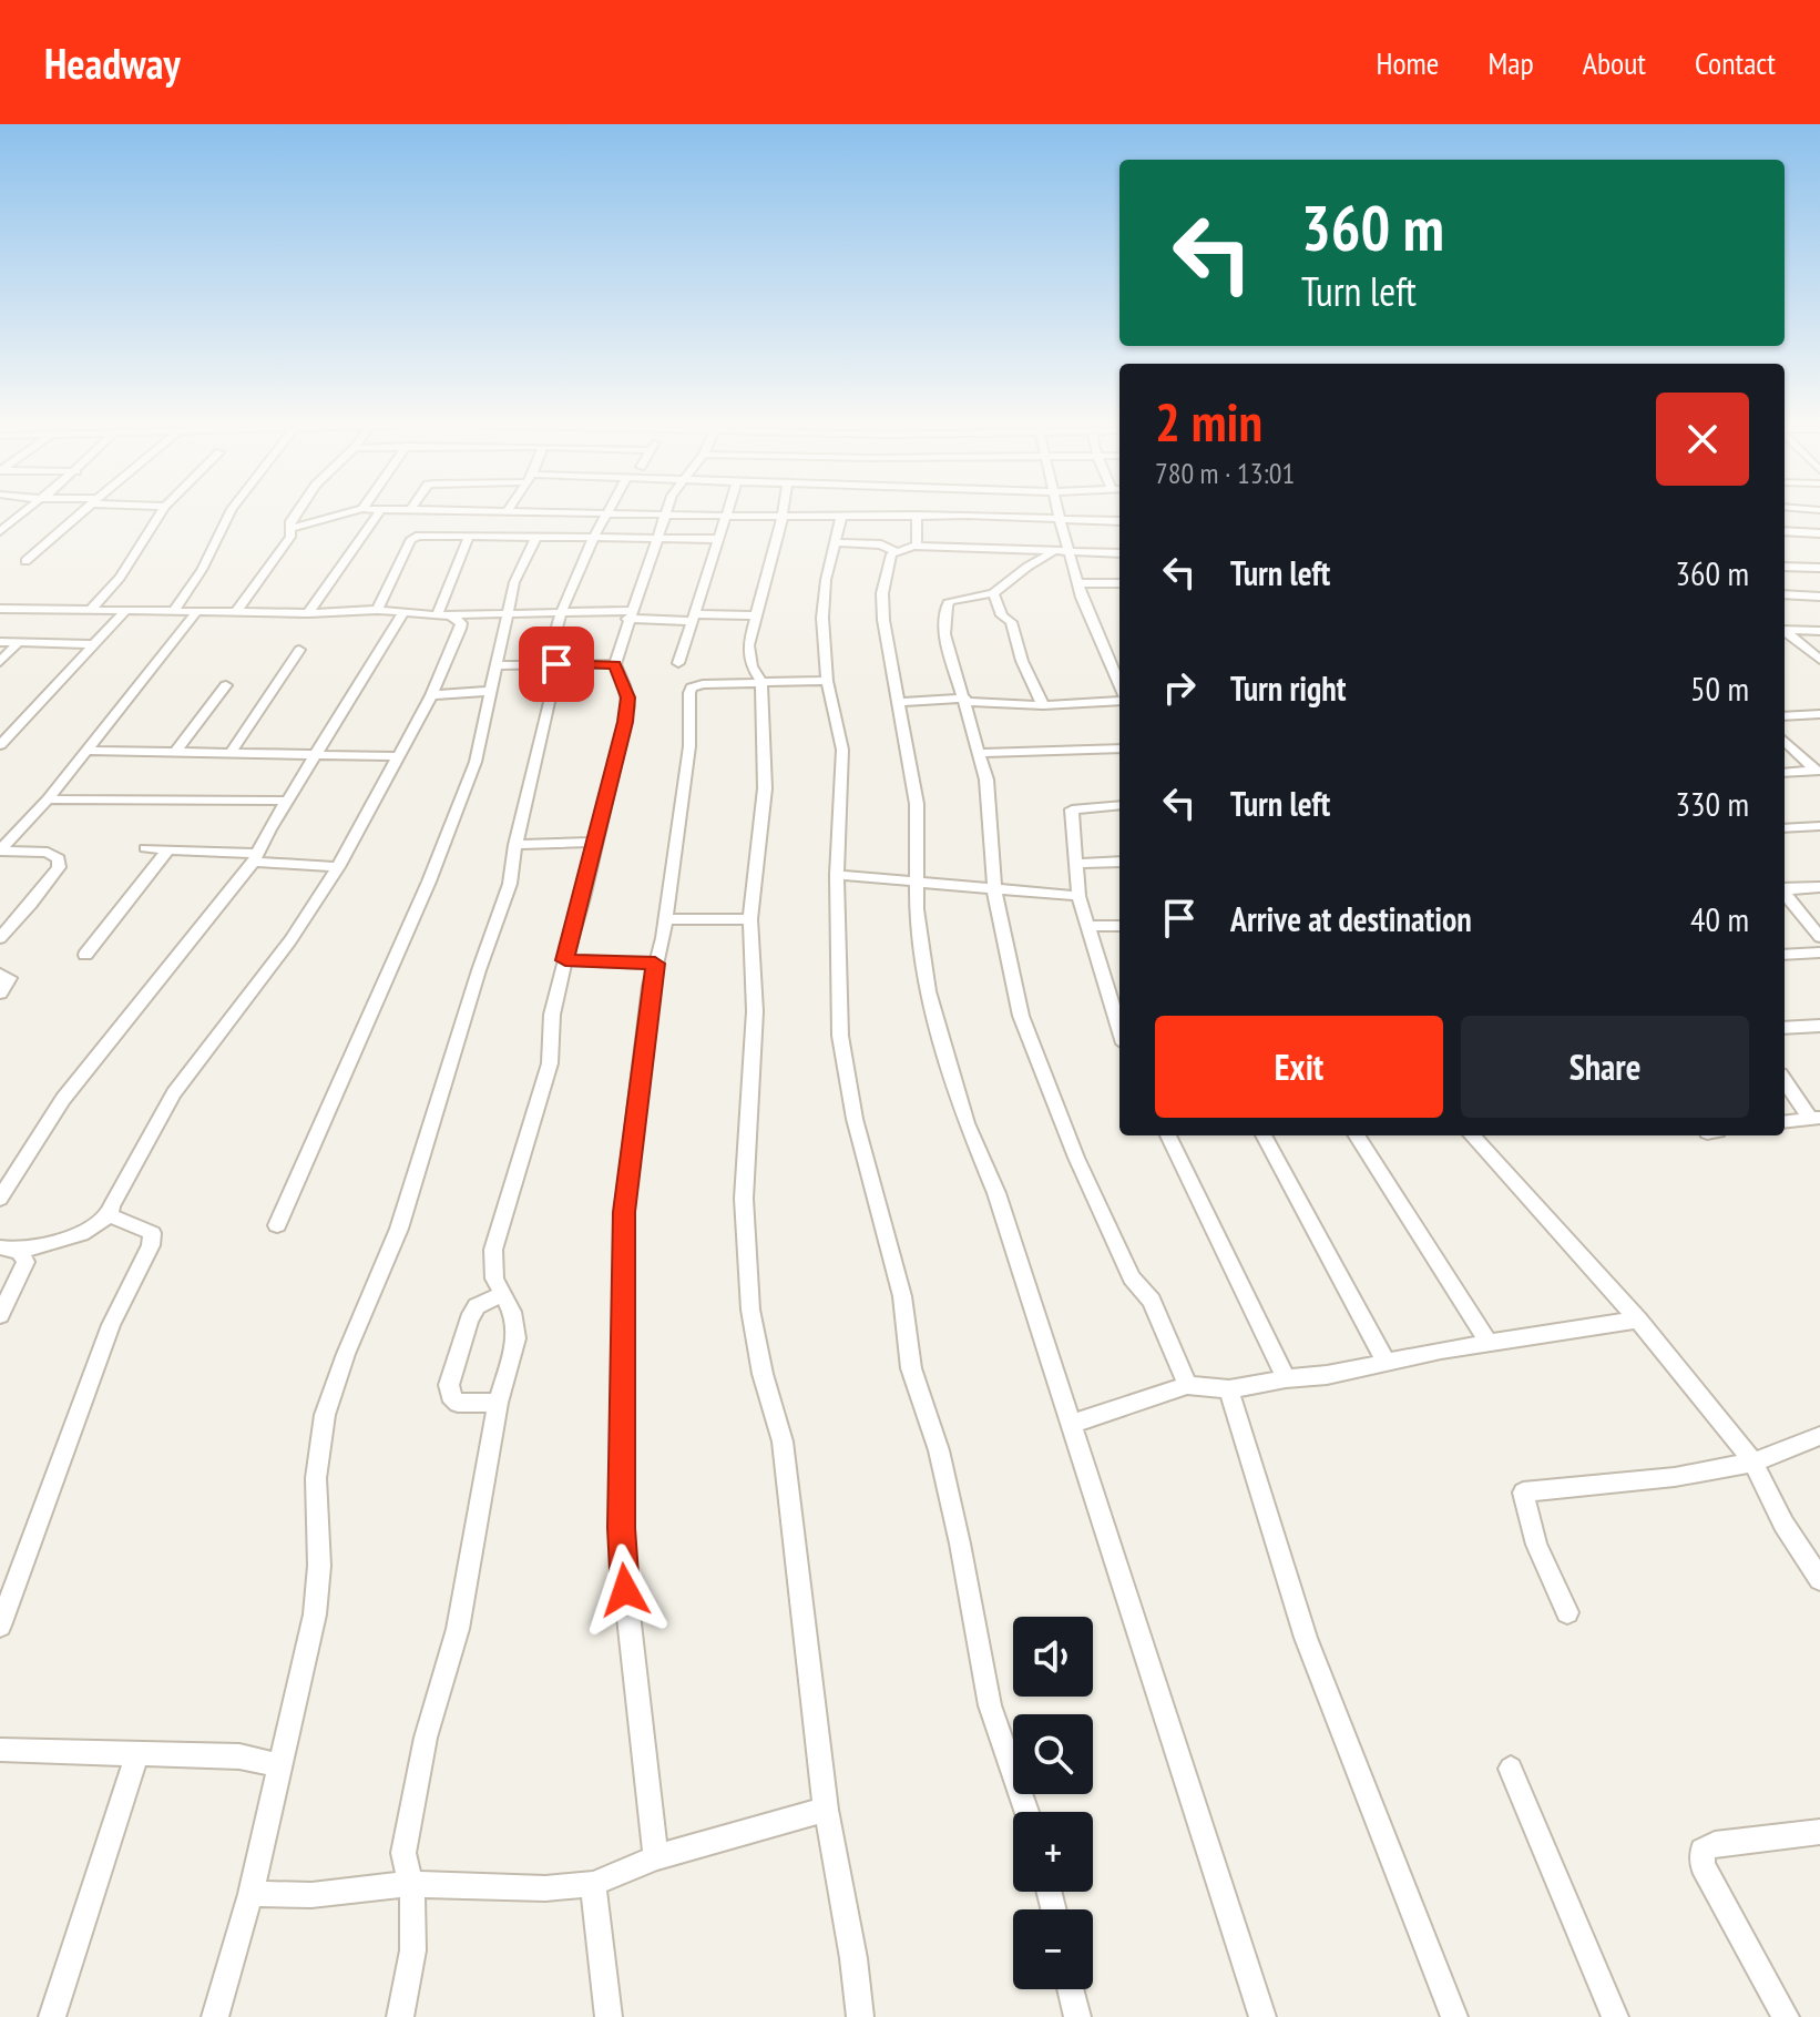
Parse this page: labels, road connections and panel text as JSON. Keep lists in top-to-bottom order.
{
  "page": {
    "header": "Headway",
    "nav": [
      "Home",
      "Map",
      "About",
      "Contact"
    ],
    "turn": ["360 m", "Turn left"],
    "heading": ["2 min", "780 m · 13:01"],
    "list": [
      {
        "name": "Turn left",
        "value": "360 m"
      },
      {
        "name": "Turn right",
        "value": "50 m"
      },
      {
        "name": "Turn left",
        "value": "330 m"
      },
      {
        "name": "Arrive at destination",
        "value": "40 m"
      }
    ],
    "buttons": ["Exit", "Share"],
    "map_buttons": ["+", "−"]
  }
}
